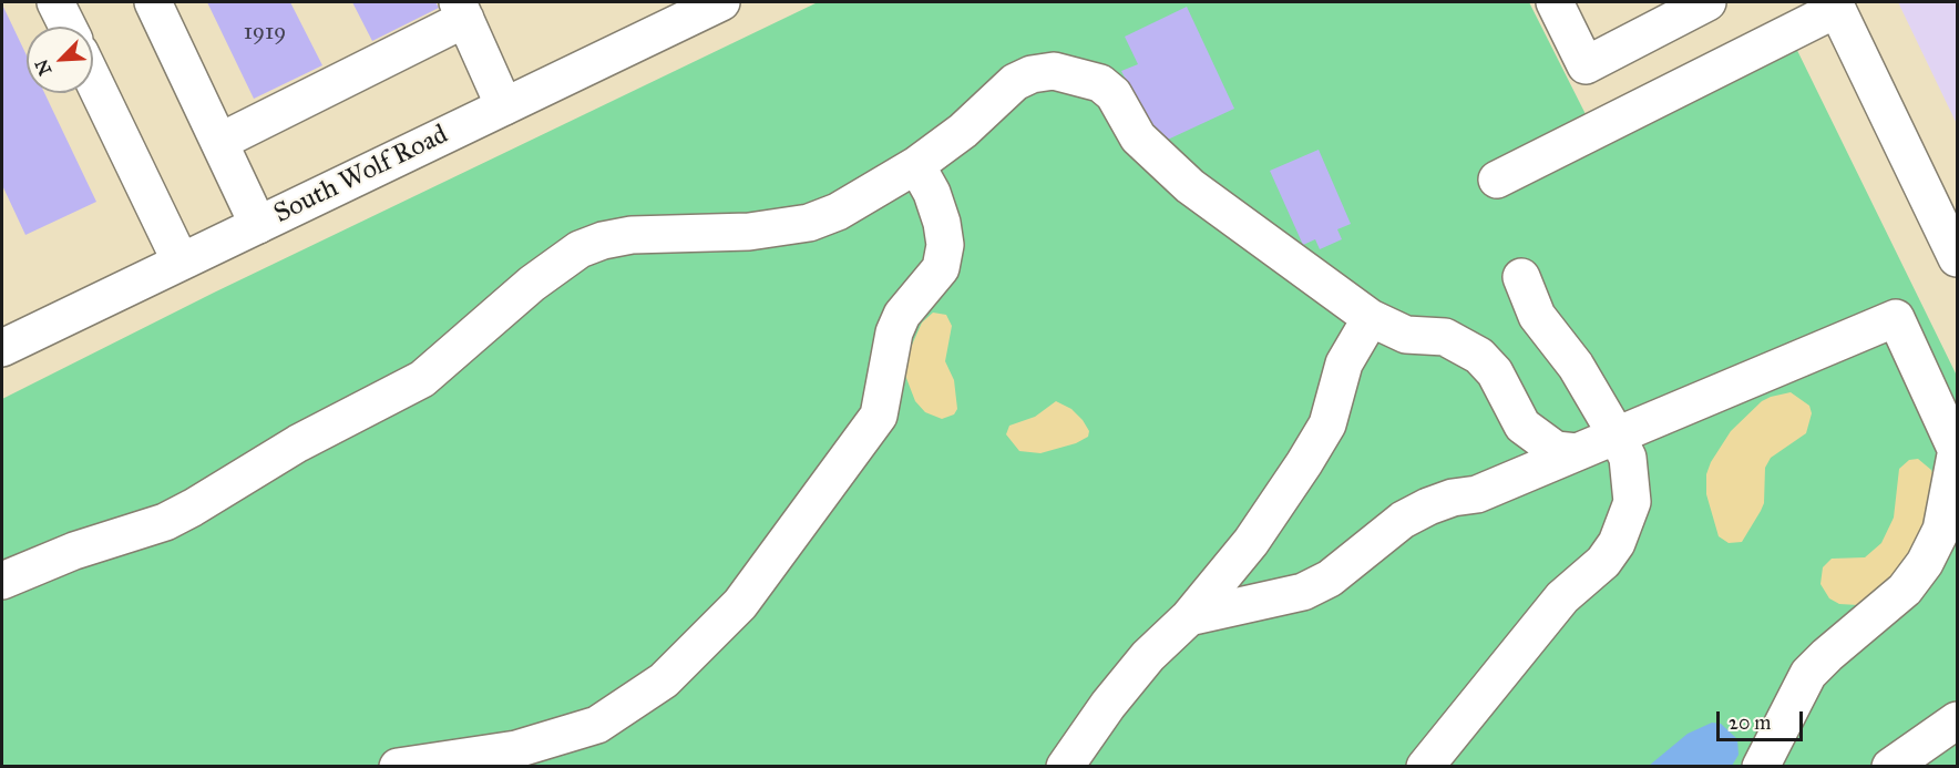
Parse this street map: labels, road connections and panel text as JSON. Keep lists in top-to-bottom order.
{
  "streets": {
    "main road": ["South Wolf Road"]
  },
  "house_numbers": ["1919"],
  "scale_bar": "20 m",
  "north": "bottom left"
}
